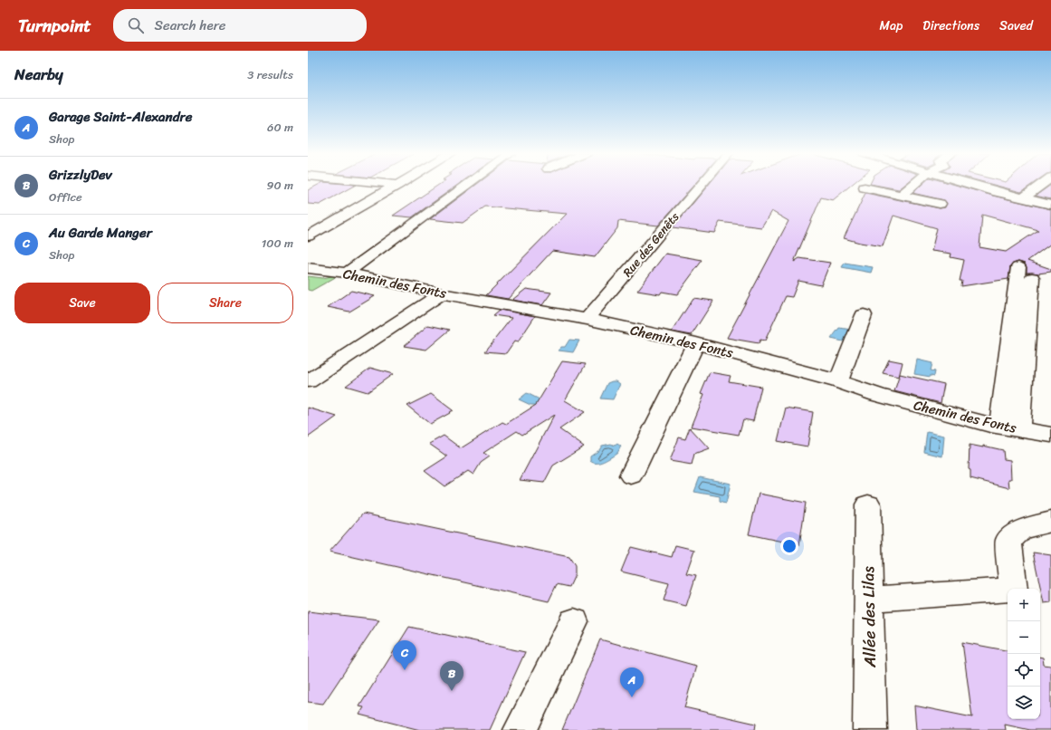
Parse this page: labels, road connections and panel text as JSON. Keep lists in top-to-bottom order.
{
  "streets": {
    "street": ["Rue des Genêts", "Chemin des Fonts", "Allée des Lilas"]
  },
  "crossings": [
    ["Rue des Genêts", "Chemin des Fonts"]
  ],
  "page": {
    "header": "Turnpoint",
    "search": "Search here",
    "nav": ["Map", "Directions", "Saved"],
    "heading": ["Nearby", "3 results"],
    "list": [
      {
        "mark": "A",
        "name": "Garage Saint-Alexandre",
        "note": "Shop",
        "value": "60 m"
      },
      {
        "mark": "B",
        "name": "GrizzlyDev",
        "note": "Office",
        "value": "90 m"
      },
      {
        "mark": "C",
        "name": "Au Garde Manger",
        "note": "Shop",
        "value": "100 m"
      }
    ],
    "buttons": ["Save", "Share"],
    "map_buttons": ["+", "−"],
    "pins": ["C", "B", "A"]
  }
}
